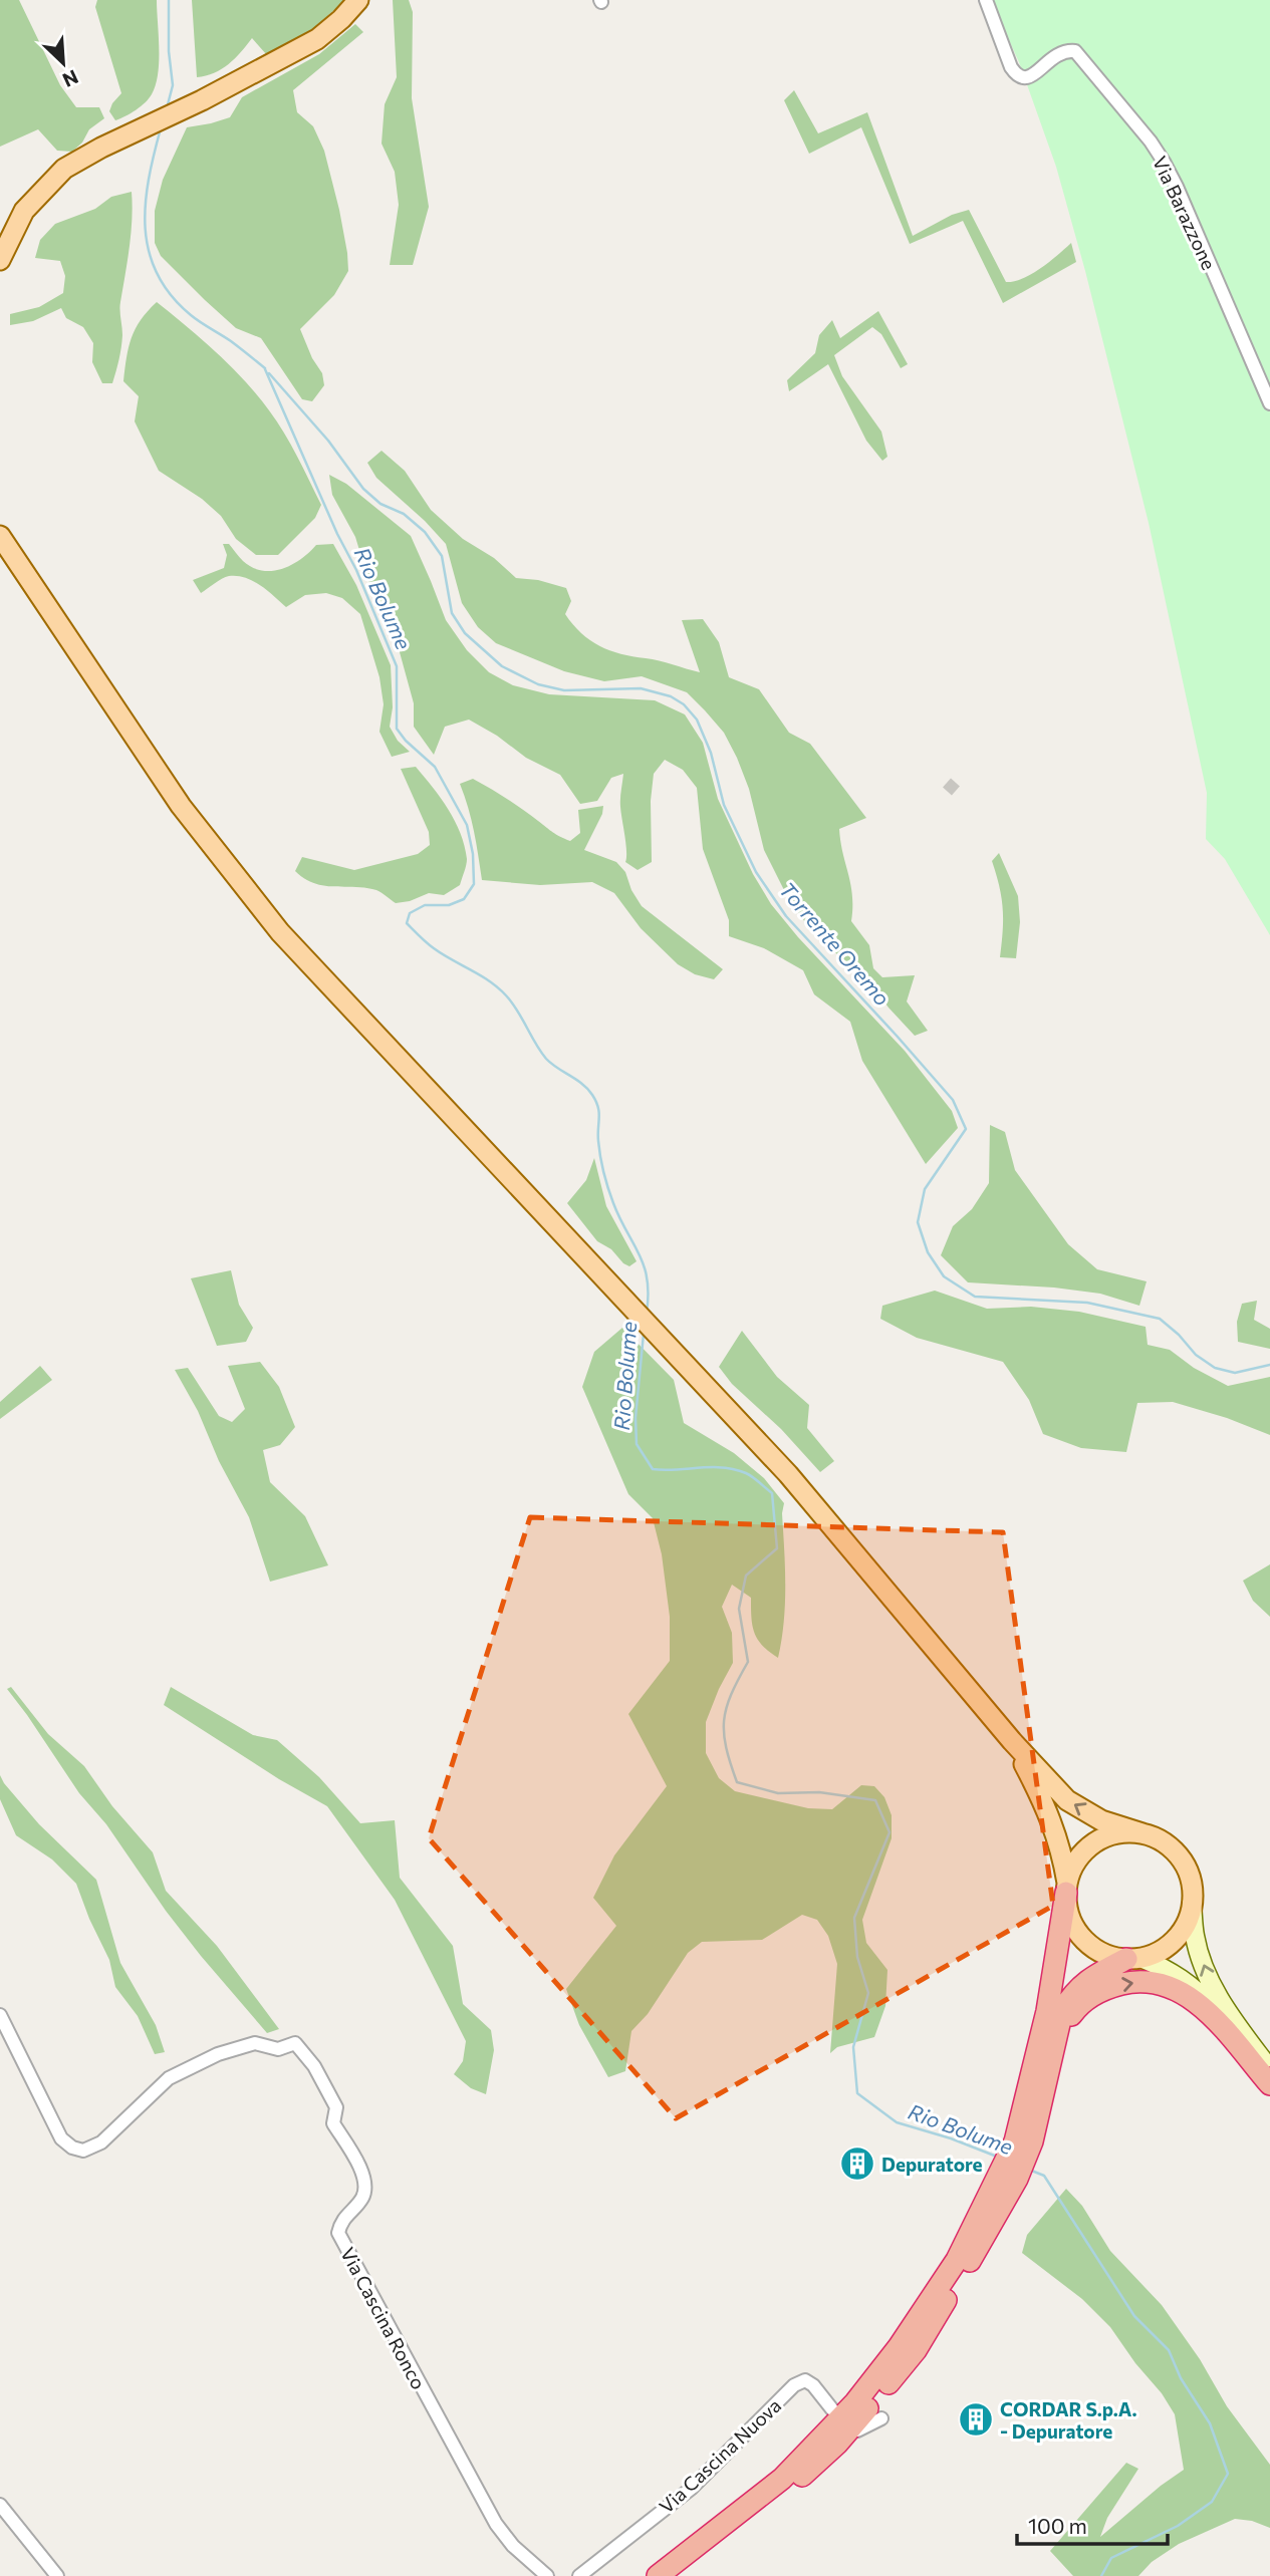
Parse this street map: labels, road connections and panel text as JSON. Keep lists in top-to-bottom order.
{
  "streets": {
    "street": ["Via Barazzone", "Via Cascina Ronco", "Via Cascina Nuova"]
  },
  "water": ["Rio Bolume", "Torrente Oremo"],
  "places": {
    "building": ["Depuratore", "CORDAR S.p.A. - Depuratore"]
  },
  "scale_bar": "100 m",
  "north": "bottom right"
}
